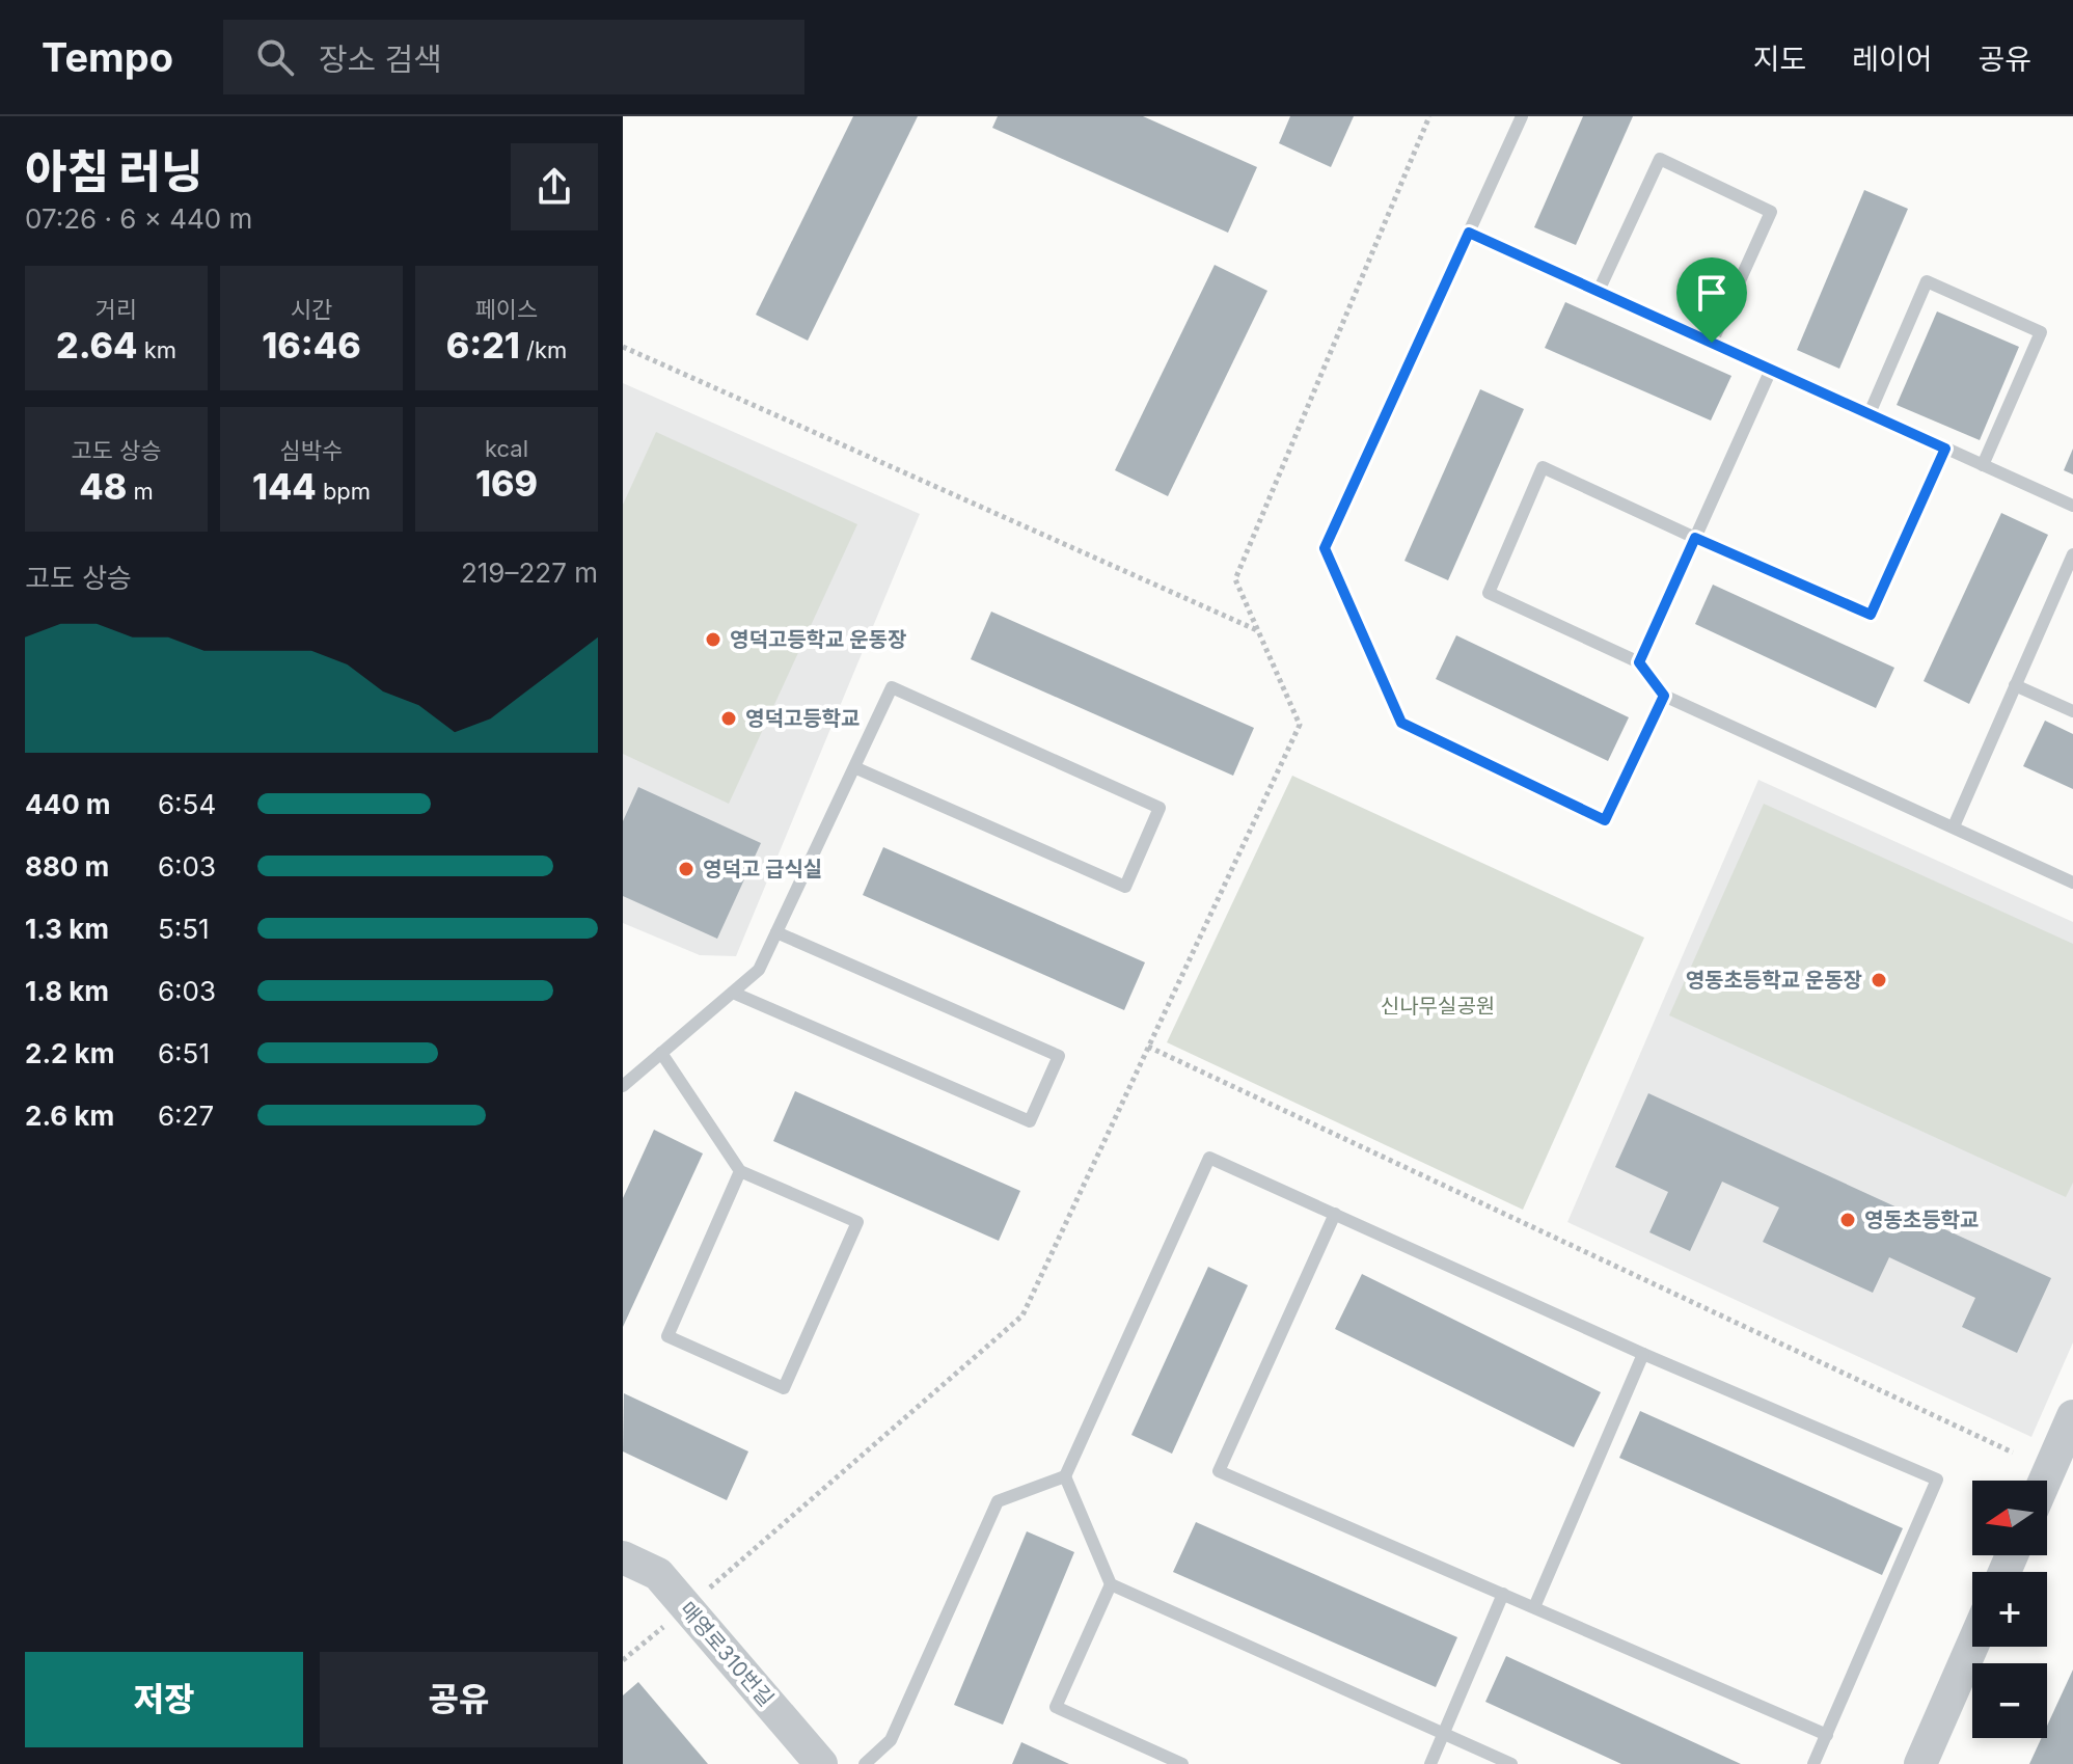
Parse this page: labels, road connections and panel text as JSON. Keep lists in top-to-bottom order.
{
  "streets": {
    "street": ["매영로310번길"]
  },
  "parks": ["신나무실공원"],
  "places": [
    "영덕고등학교 운동장",
    "영덕고등학교",
    "영덕고 급식실",
    "영동초등학교 운동장",
    "영동초등학교"
  ],
  "north": "left",
  "page": {
    "header": "Tempo",
    "search": "장소 검색",
    "nav": ["지도", "레이어", "공유"],
    "heading": ["아침 러닝", "07:26 · 6 × 440 m"],
    "stats": [
      ["거리", "2.64 km"],
      ["시간", "16:46"],
      ["페이스", "6:21 /km"],
      ["고도 상승", "48 m"],
      ["심박수", "144 bpm"],
      ["kcal", "169"]
    ],
    "chart": ["고도 상승", "219–227 m"],
    "list": [
      {
        "name": "440 m",
        "note": "6:54"
      },
      {
        "name": "880 m",
        "note": "6:03"
      },
      {
        "name": "1.3 km",
        "note": "5:51"
      },
      {
        "name": "1.8 km",
        "note": "6:03"
      },
      {
        "name": "2.2 km",
        "note": "6:51"
      },
      {
        "name": "2.6 km",
        "note": "6:27"
      }
    ],
    "map_buttons": ["+", "−"],
    "buttons": ["저장", "공유"]
  }
}
